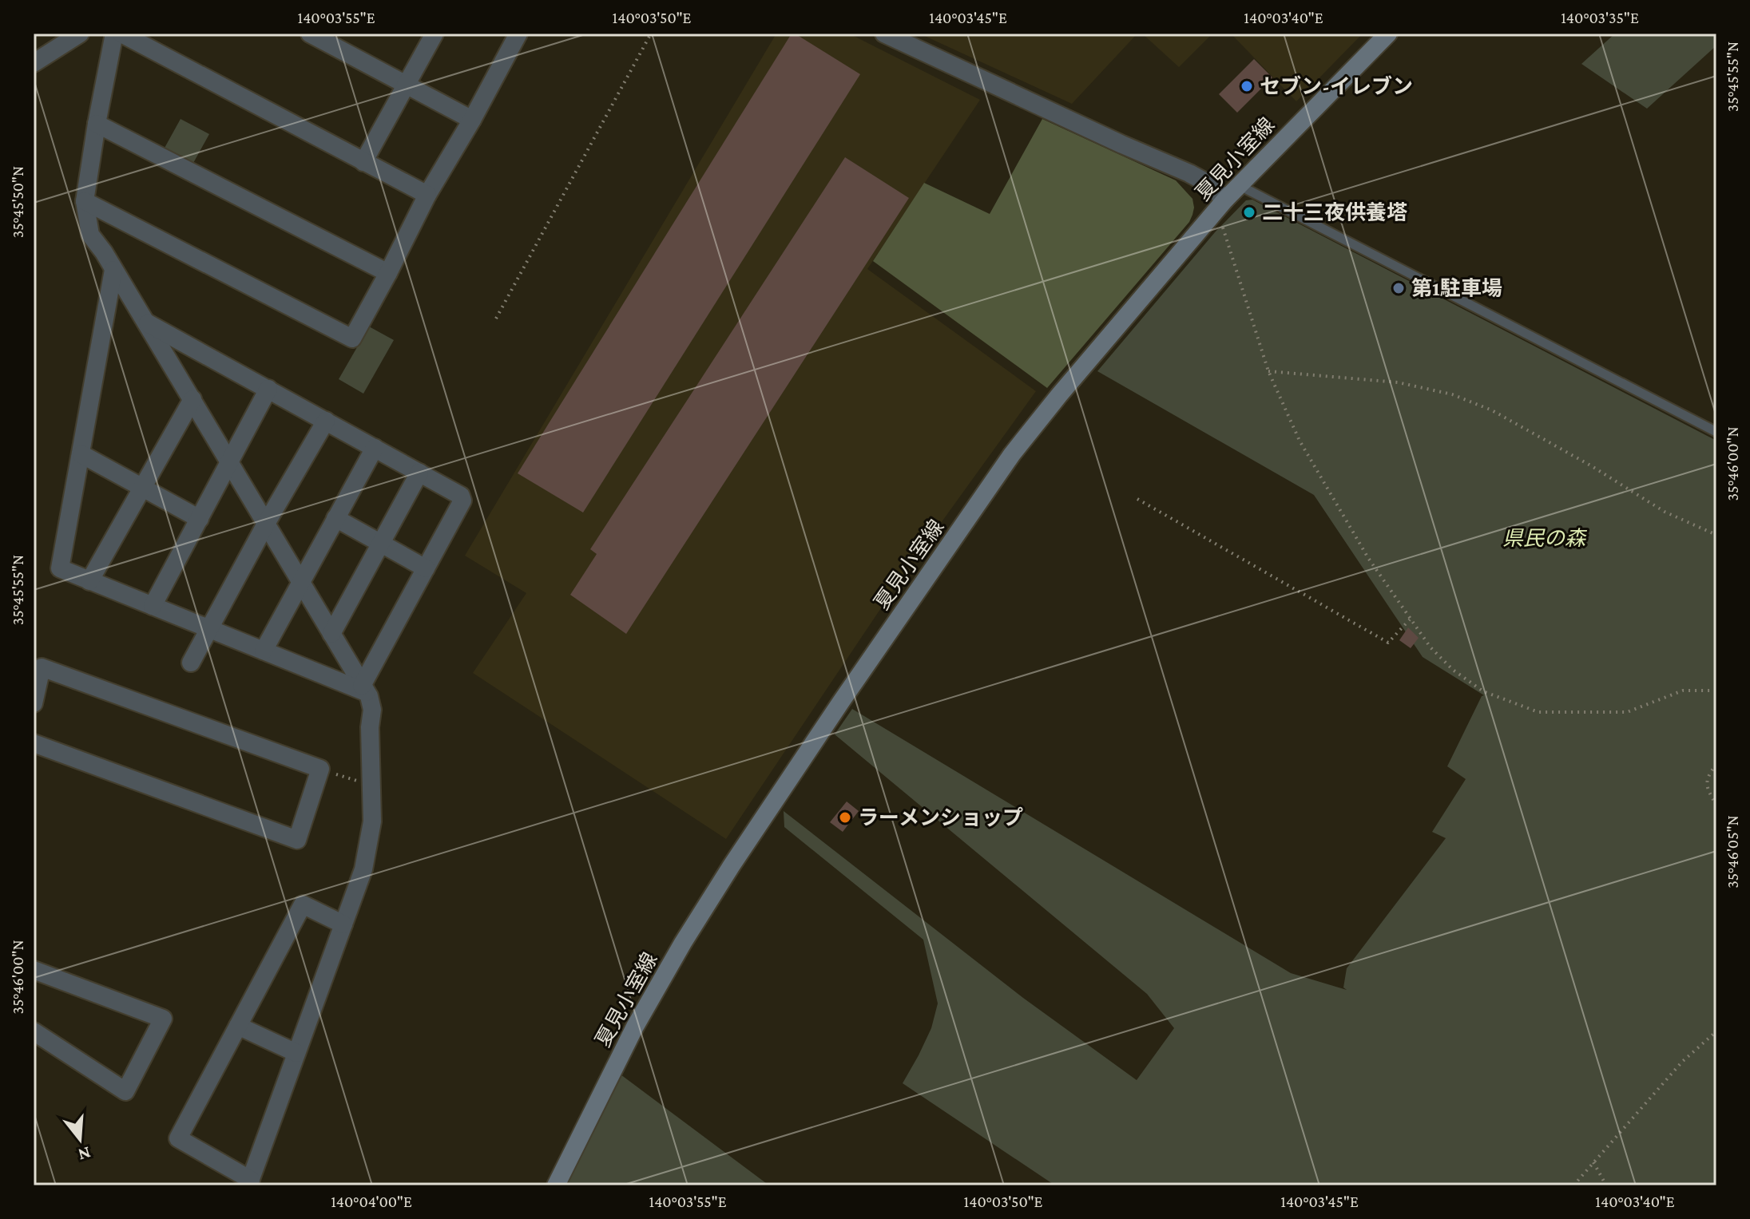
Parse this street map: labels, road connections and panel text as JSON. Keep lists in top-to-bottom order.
{
  "streets": {
    "main road": ["夏見小室線"]
  },
  "parks": ["県民の森"],
  "places": [
    "セブン-イレブン",
    "二十三夜供養塔",
    "第1駐車場",
    "ラーメンショップ"
  ],
  "north": "bottom",
  "coordinates": [
    "140°03'55\"E",
    "140°03'50\"E",
    "140°03'45\"E",
    "140°03'40\"E",
    "140°03'35\"E",
    "35°45'55\"N",
    "35°45'50\"N",
    "35°46'00\"N",
    "35°46'05\"N",
    "140°04'00\"E"
  ]
}
